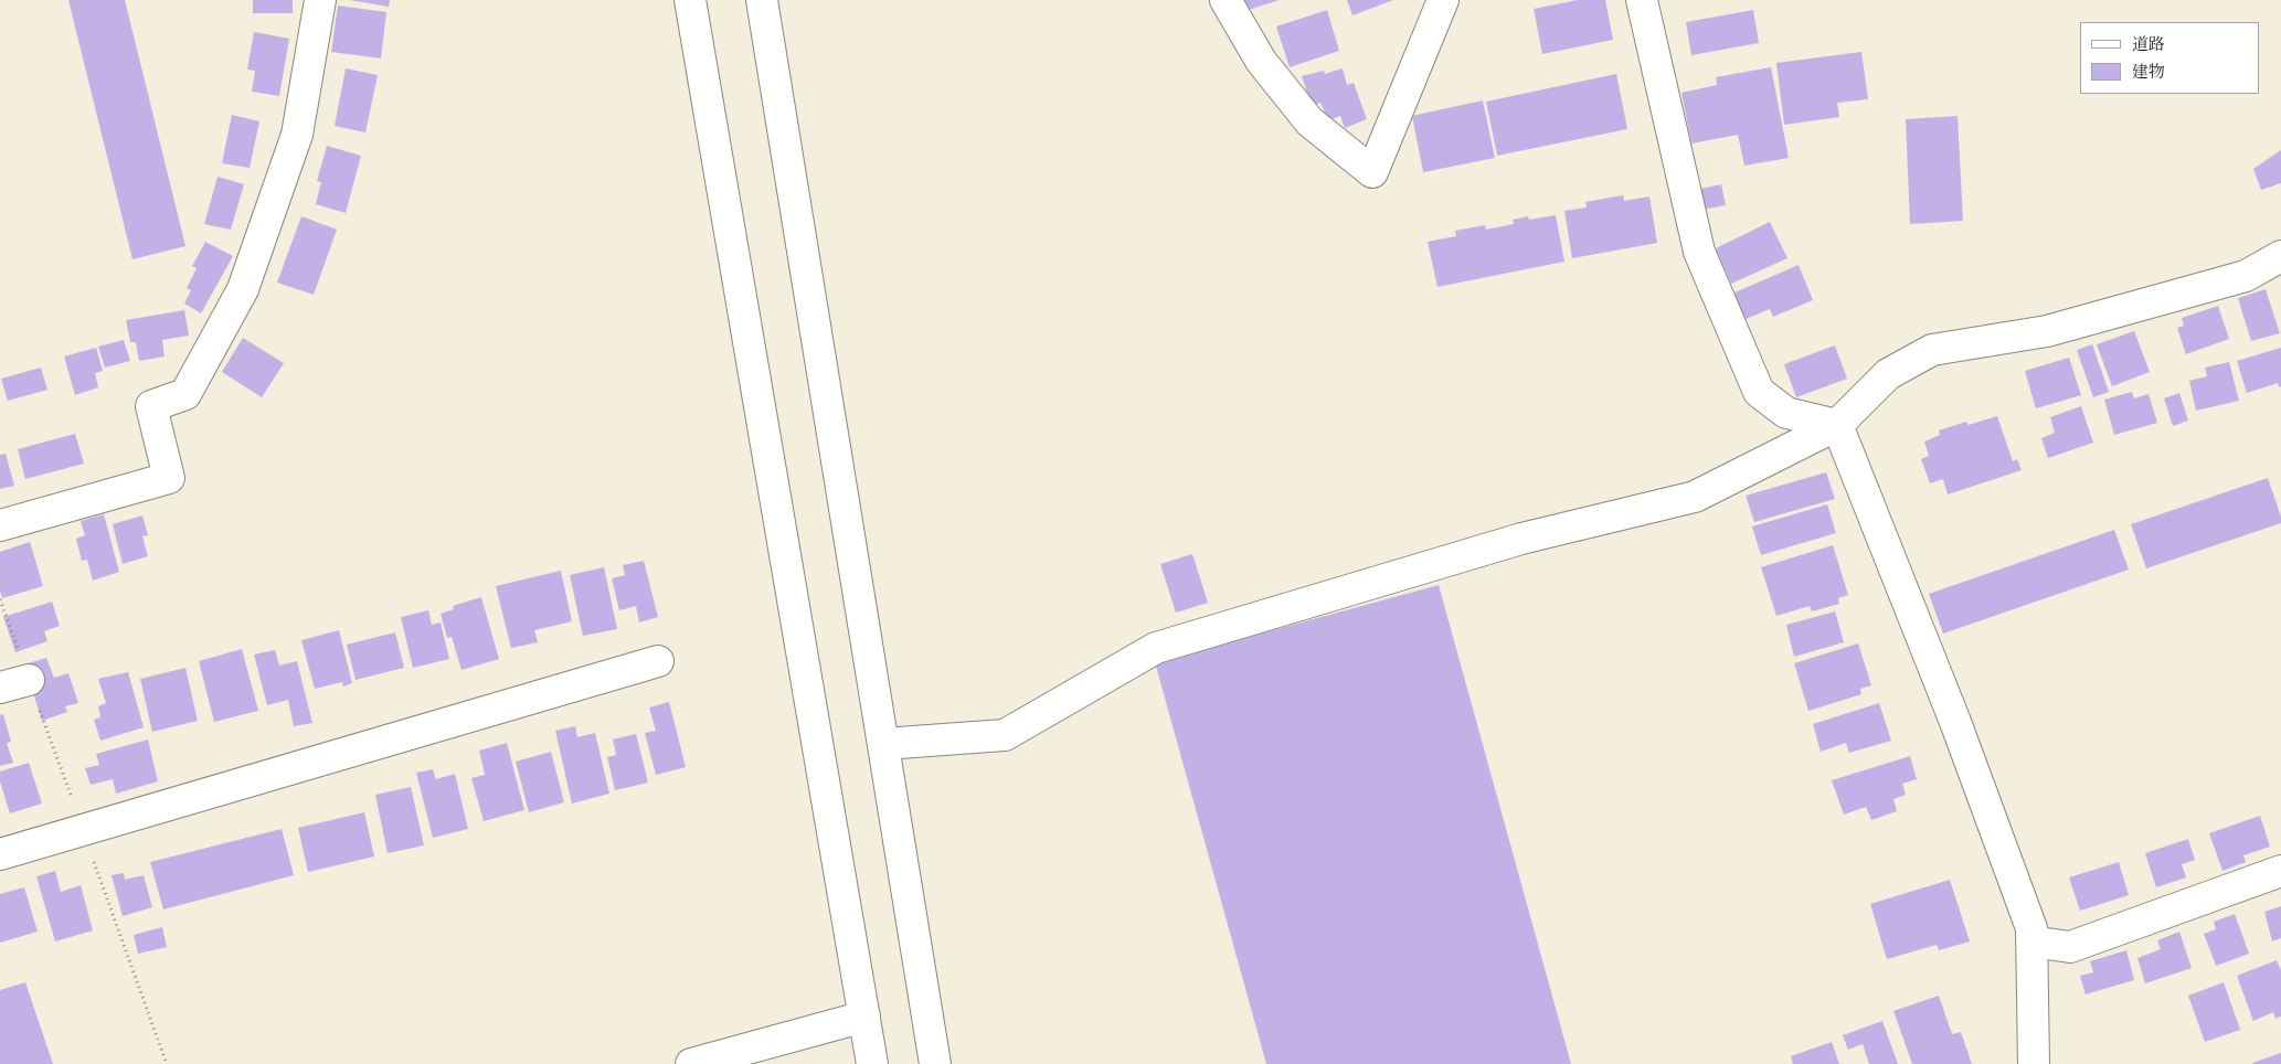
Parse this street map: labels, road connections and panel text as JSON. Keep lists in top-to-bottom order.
{
  "legend": ["道路", "建物"]
}
